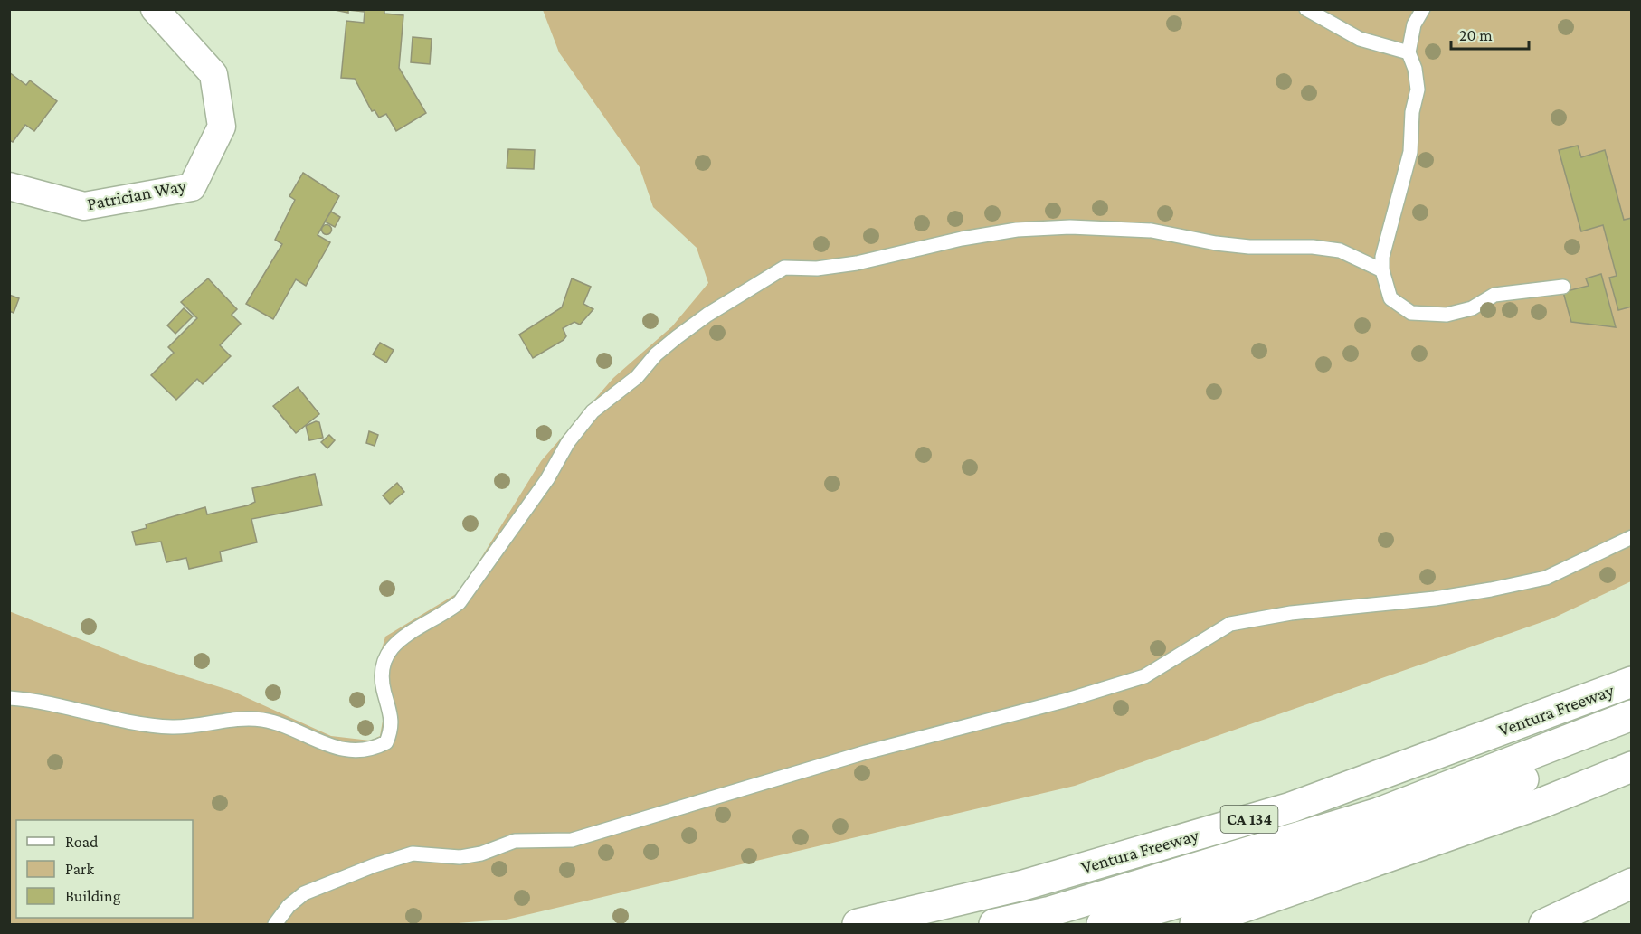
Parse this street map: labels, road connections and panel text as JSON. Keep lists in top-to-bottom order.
{
  "streets": {
    "main road": ["Ventura Freeway", "CA 134"],
    "street": ["Patrician Way"]
  },
  "legend": ["Road", "Park", "Building"],
  "scale_bar": "20 m"
}
